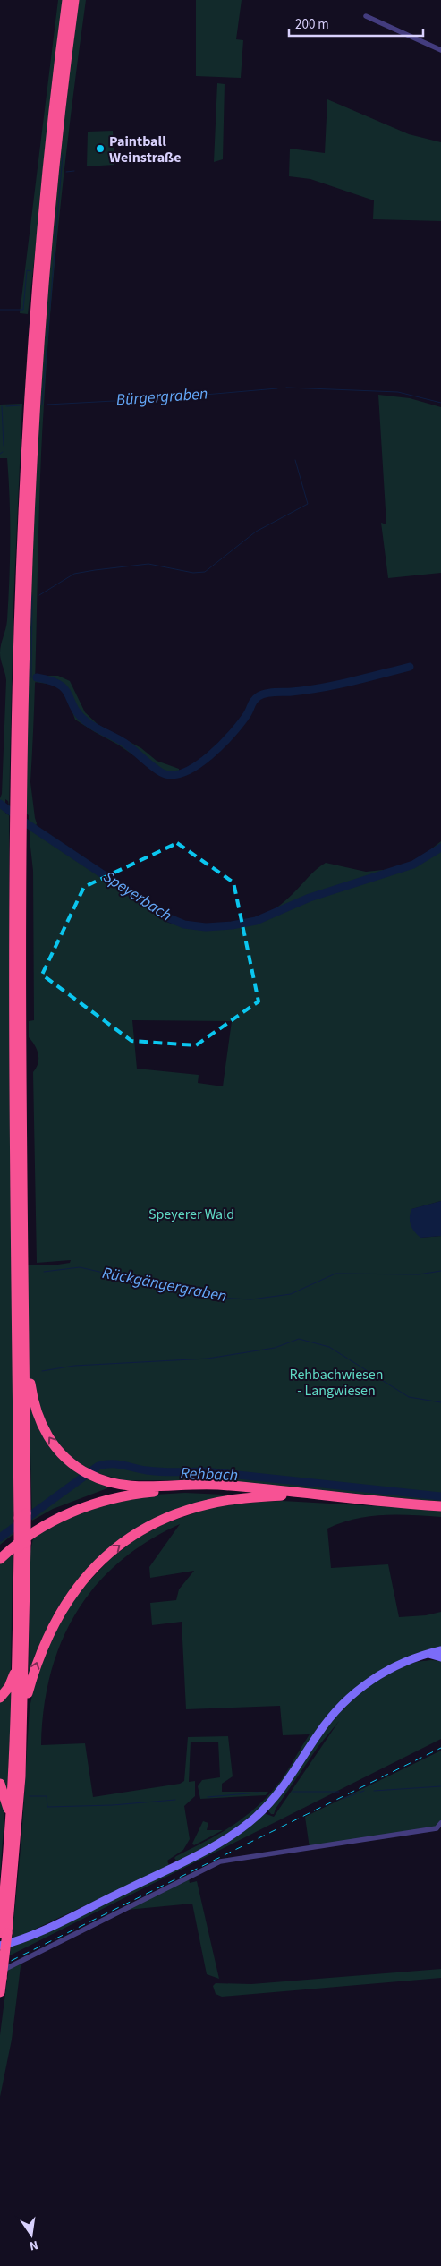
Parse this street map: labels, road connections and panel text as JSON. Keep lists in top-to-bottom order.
{
  "water": [
    "Bürgergraben",
    "Speyerbach",
    "Rückgängergraben",
    "Rehbach"
  ],
  "parks": ["Speyerer Wald", "Rehbachwiesen - Langwiesen"],
  "places": ["Paintball Weinstraße"],
  "scale_bar": "200 m",
  "north": "bottom"
}
